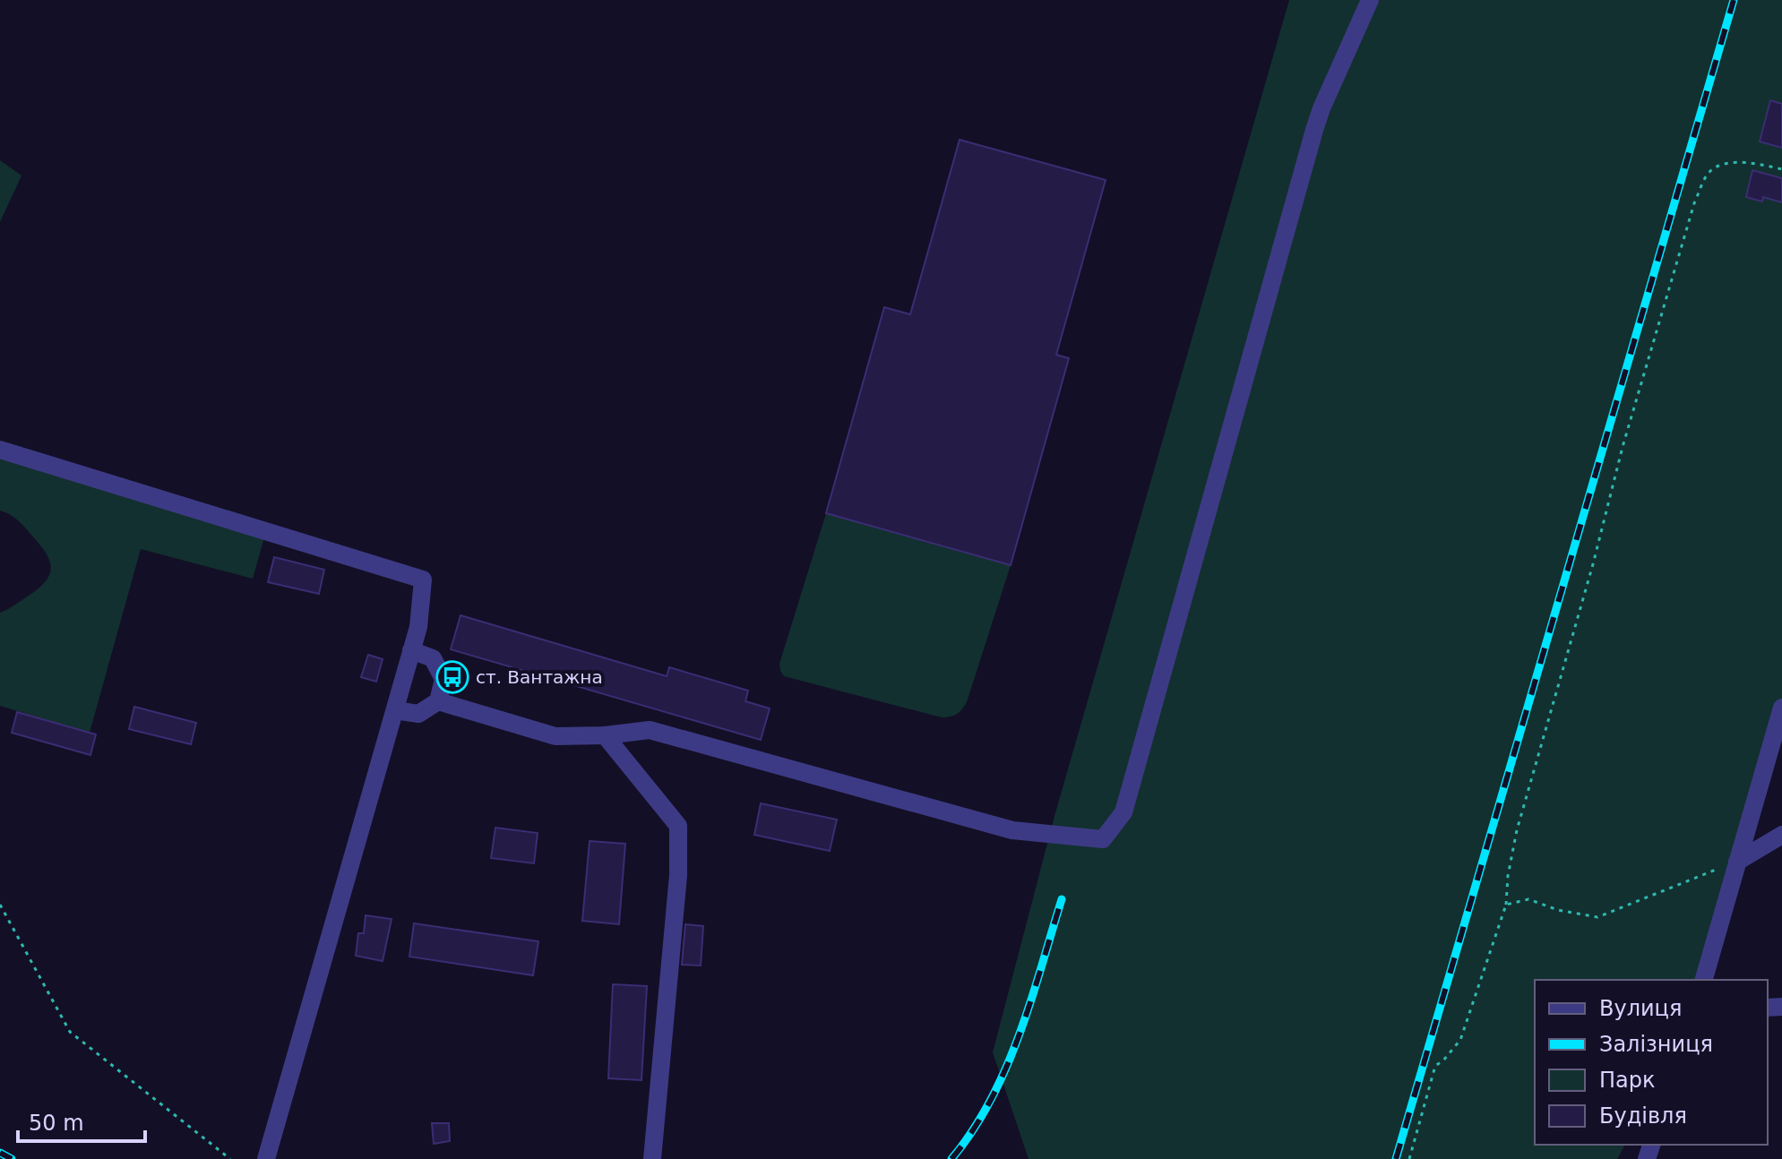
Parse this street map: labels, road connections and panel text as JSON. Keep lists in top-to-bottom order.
{
  "places": {
    "bus stop": ["ст. Вантажна"]
  },
  "legend": [
    "Вулиця",
    "Залізниця",
    "Парк",
    "Будівля"
  ],
  "scale_bar": "50 m"
}
